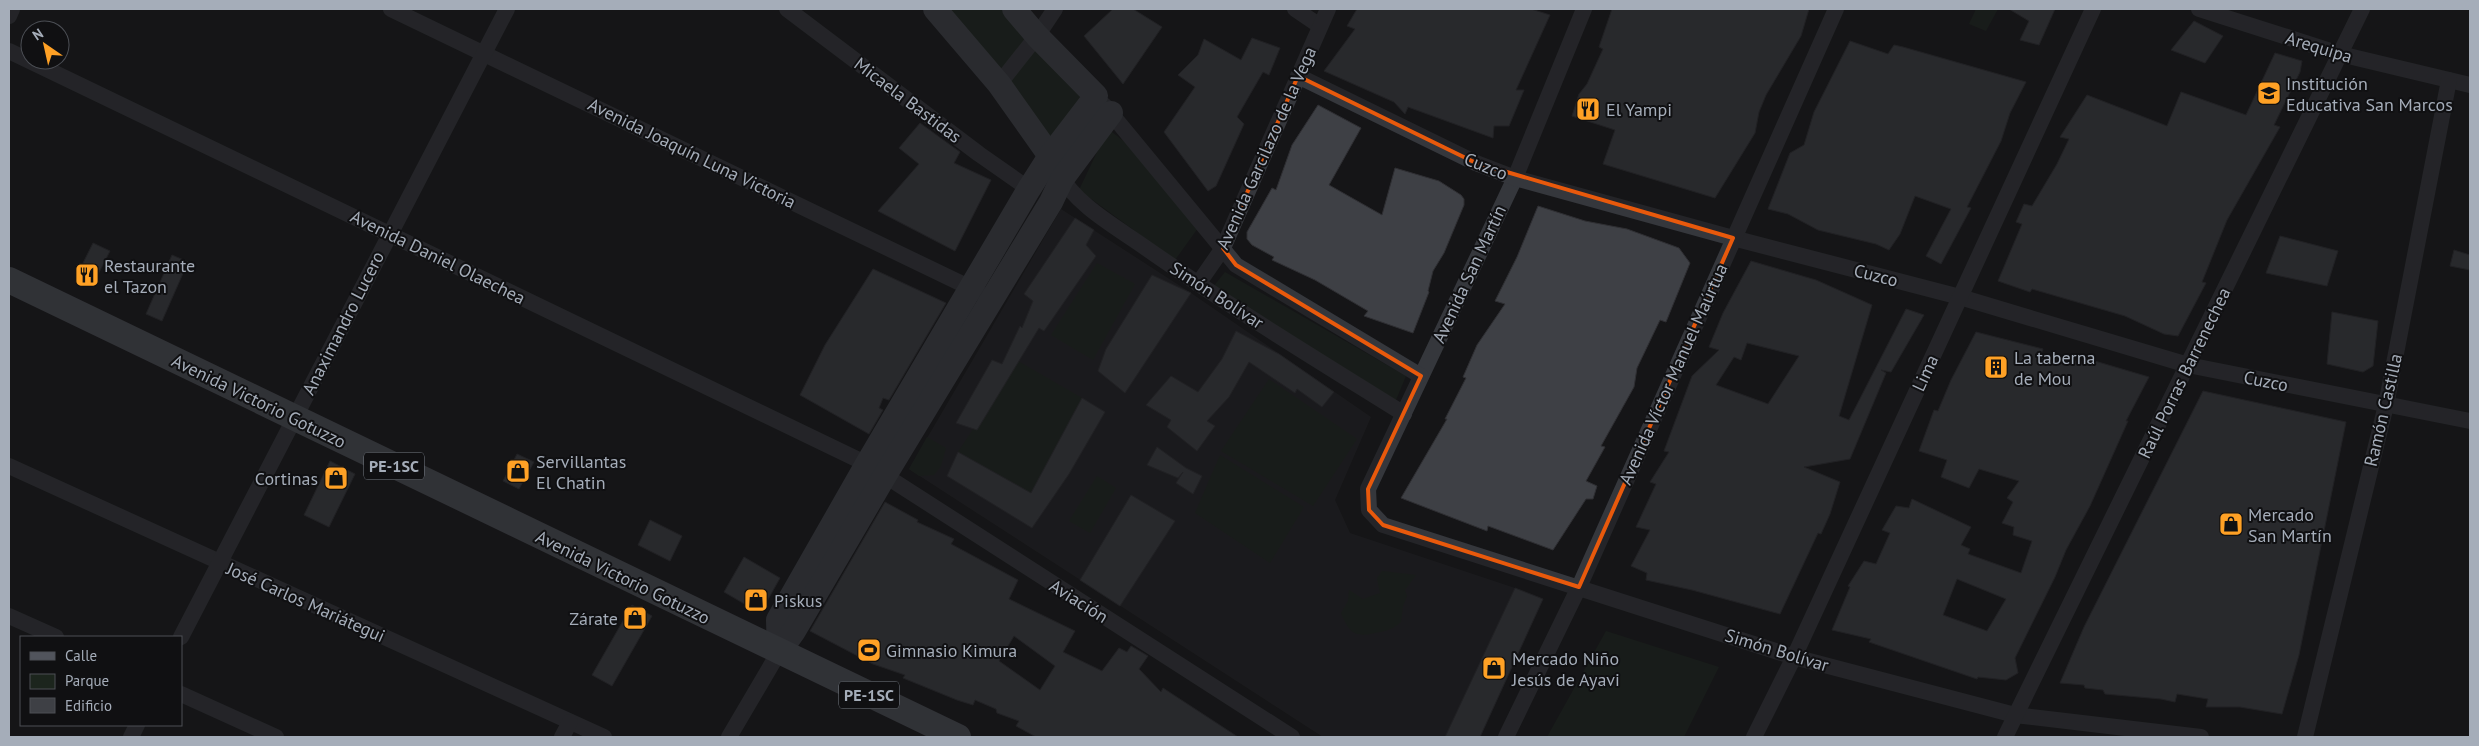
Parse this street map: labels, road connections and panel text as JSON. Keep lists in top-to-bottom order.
{
  "streets": {
    "main road": ["Avenida Victorio Gotuzzo", "PE-1SC"],
    "street": [
      "Arequipa",
      "Micaela Bastidas",
      "Avenida Garcilazo de la Vega",
      "Avenida Joaquín Luna Victoria",
      "Cuzco",
      "Avenida Daniel Olaechea",
      "Avenida San Martín",
      "Simón Bolívar",
      "Anaximandro Lucero",
      "Lima",
      "Raúl Porras Barrenechea",
      "Avenida Víctor Manuel Maúrtua",
      "Ramón Castilla",
      "Aviación",
      "José Carlos Mariátegui"
    ]
  },
  "crossings": [
    ["Arequipa", "Raúl Porras Barrenechea"],
    ["Arequipa", "Ramón Castilla"],
    ["Avenida Garcilazo de la Vega", "Cuzco"],
    ["Avenida Garcilazo de la Vega", "Simón Bolívar"],
    ["Avenida Joaquín Luna Victoria", "Anaximandro Lucero"],
    ["Cuzco", "Avenida San Martín"],
    ["Cuzco", "Lima"],
    ["Cuzco", "Raúl Porras Barrenechea"],
    ["Cuzco", "Avenida Víctor Manuel Maúrtua"],
    ["Cuzco", "Ramón Castilla"],
    ["Avenida Daniel Olaechea", "Anaximandro Lucero"],
    ["Avenida Daniel Olaechea", "Aviación"],
    ["Avenida San Martín", "Simón Bolívar"],
    ["Simón Bolívar", "Lima"],
    ["Simón Bolívar", "Raúl Porras Barrenechea"],
    ["Simón Bolívar", "Avenida Víctor Manuel Maúrtua"],
    ["Anaximandro Lucero", "Avenida Victorio Gotuzzo"],
    ["Anaximandro Lucero", "José Carlos Mariátegui"],
    ["Avenida Victorio Gotuzzo", "PE-1SC"]
  ],
  "places": {
    "school or university": ["Institución Educativa San Marcos"],
    "restaurant": ["El Yampi", "Restaurante el Tazon"],
    "building": ["La taberna de Mou"],
    "shop": [
      "Servillantas El Chatin",
      "Cortinas",
      "Mercado San Martín",
      "Piskus",
      "Zárate",
      "Mercado Niño Jesús de Ayavi"
    ],
    "sports": ["Gimnasio Kimura"]
  },
  "legend": ["Calle", "Parque", "Edificio"],
  "north": "top left"
}
